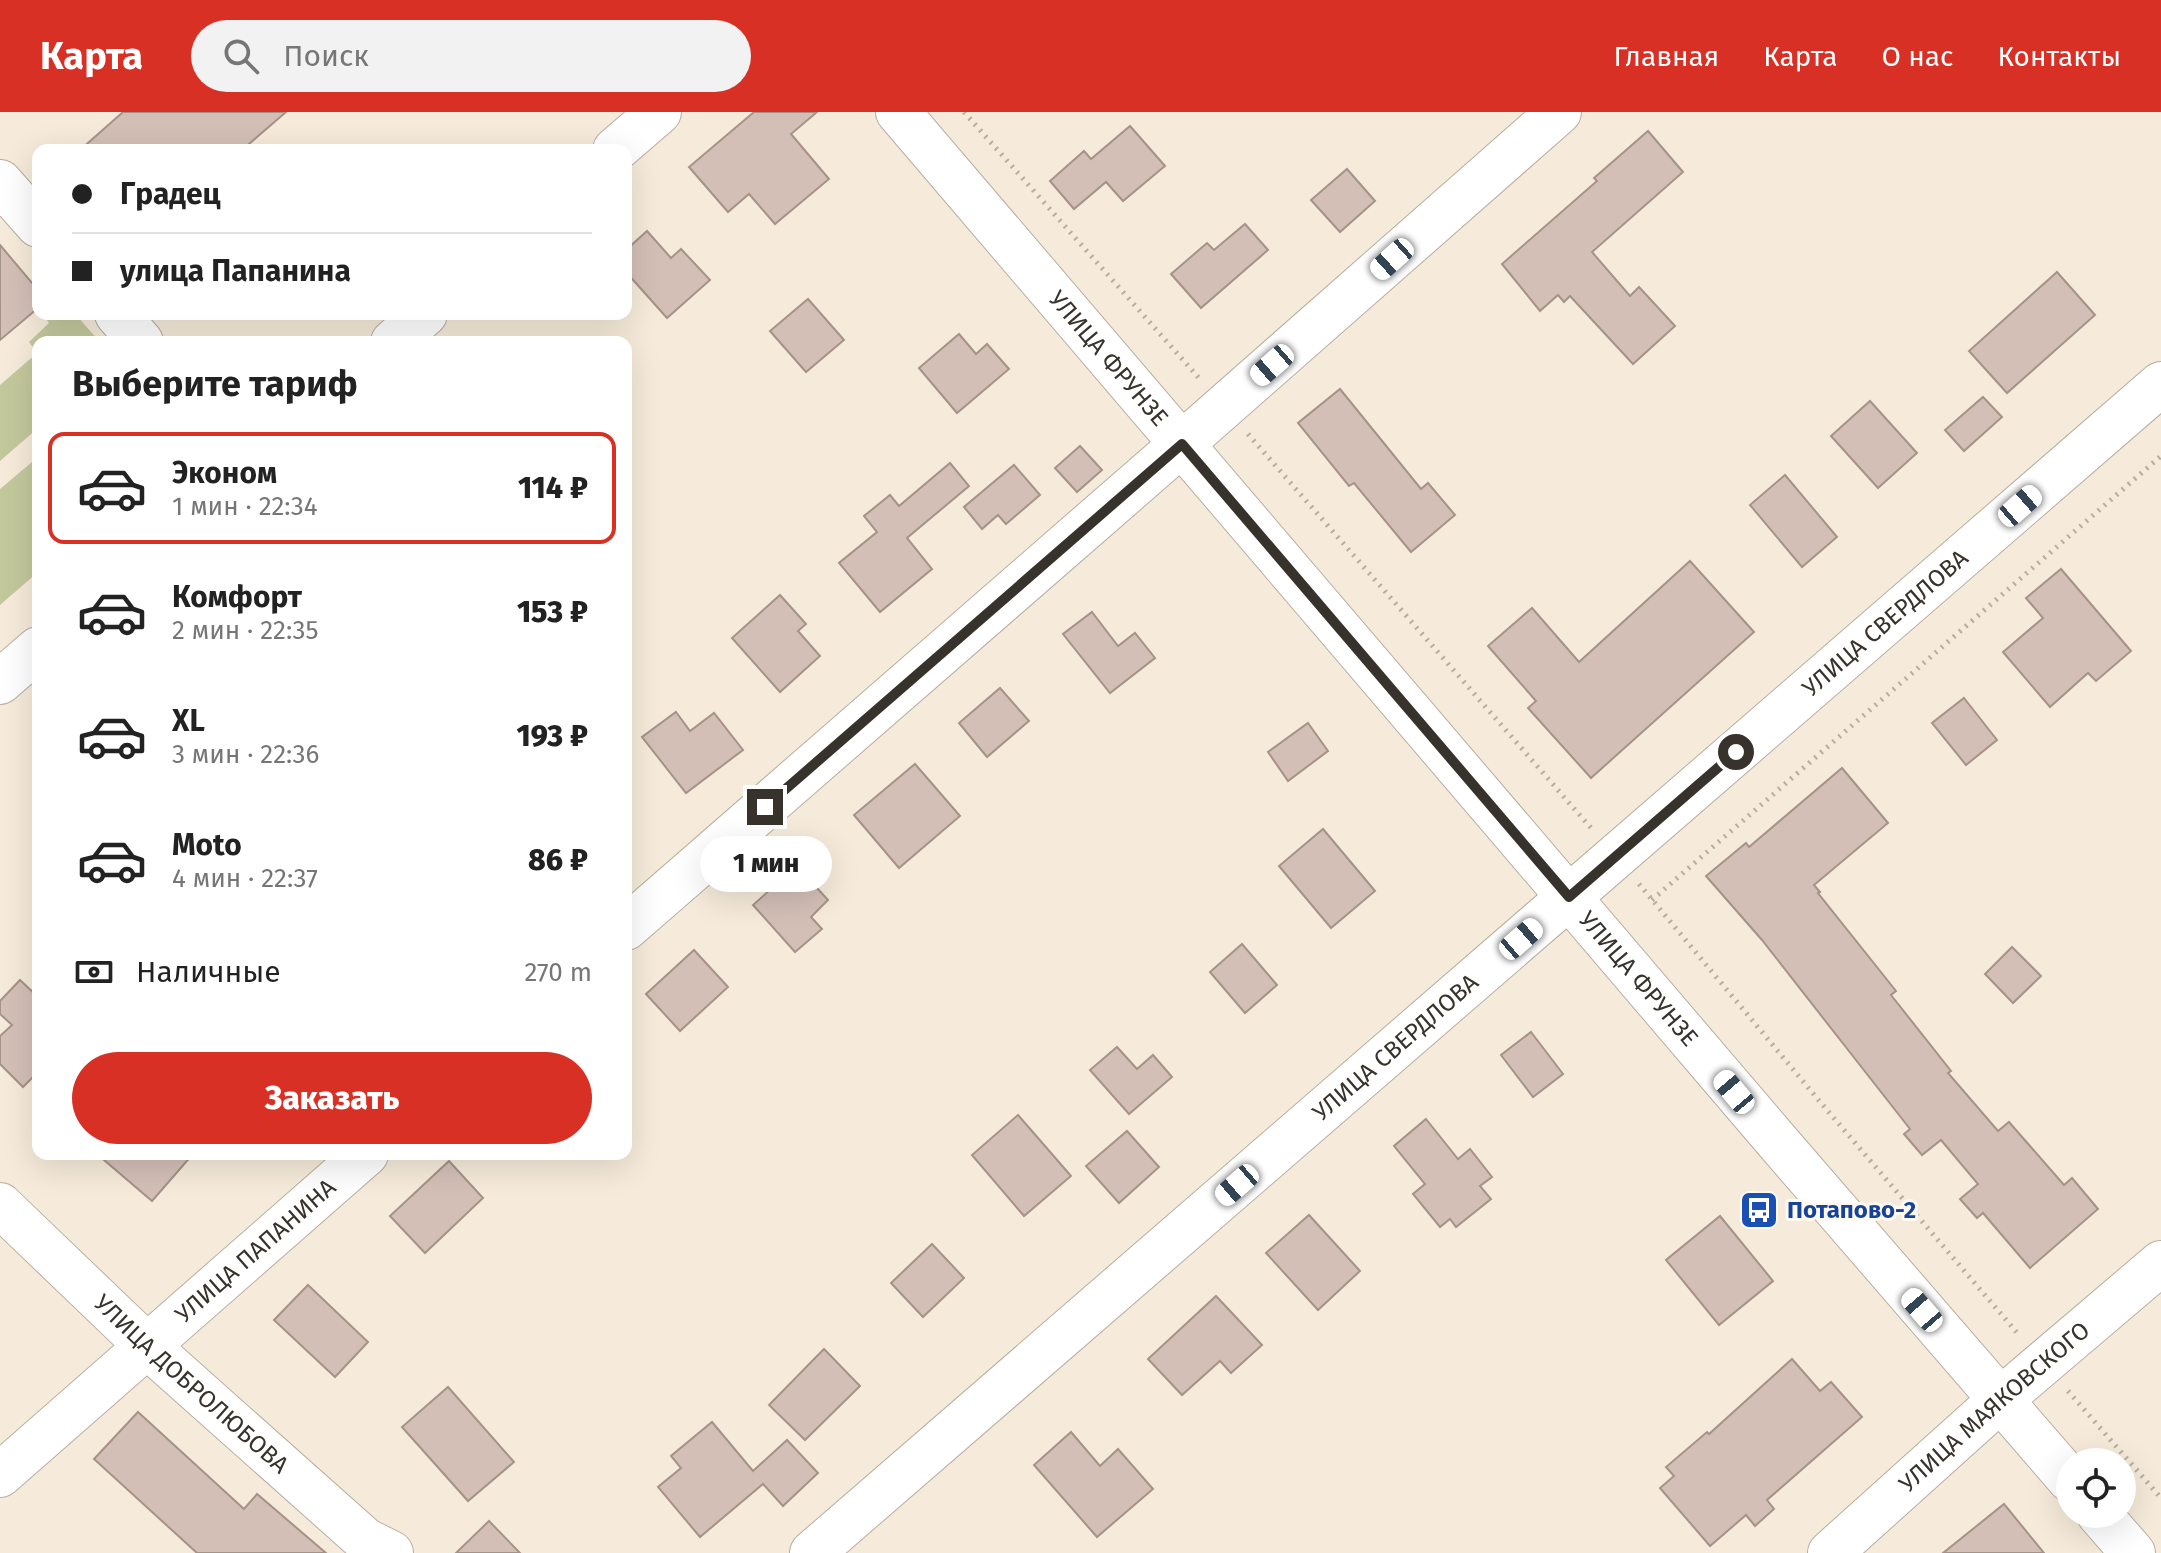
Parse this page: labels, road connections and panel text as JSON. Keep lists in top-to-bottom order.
{
  "streets": {
    "street": [
      "УЛИЦА ФРУНЗЕ",
      "УЛИЦА СВЕРДЛОВА",
      "УЛИЦА ПАПАНИНА",
      "УЛИЦА ДОБРОЛЮБОВА",
      "УЛИЦА МАЯКОВСКОГО"
    ]
  },
  "crossings": [
    ["УЛИЦА ФРУНЗЕ", "УЛИЦА СВЕРДЛОВА"],
    ["УЛИЦА ФРУНЗЕ", "УЛИЦА МАЯКОВСКОГО"],
    ["УЛИЦА ПАПАНИНА", "УЛИЦА ДОБРОЛЮБОВА"]
  ],
  "places": {
    "bus stop": ["Потапово-2"]
  },
  "page": {
    "header": "Карта",
    "search": "Поиск",
    "nav": [
      "Главная",
      "Карта",
      "О нас",
      "Контакты"
    ],
    "banner": ["Градец", "улица Папанина"],
    "heading": "Выберите тариф",
    "list": [
      {
        "name": "Эконом",
        "note": "1 мин · 22:34",
        "value": "114 ₽"
      },
      {
        "name": "Комфорт",
        "note": "2 мин · 22:35",
        "value": "153 ₽"
      },
      {
        "name": "XL",
        "note": "3 мин · 22:36",
        "value": "193 ₽"
      },
      {
        "name": "Moto",
        "note": "4 мин · 22:37",
        "value": "86 ₽"
      }
    ],
    "bubble": "1 мин",
    "pay": ["Наличные", "270 m"],
    "buttons": "Заказать"
  }
}
